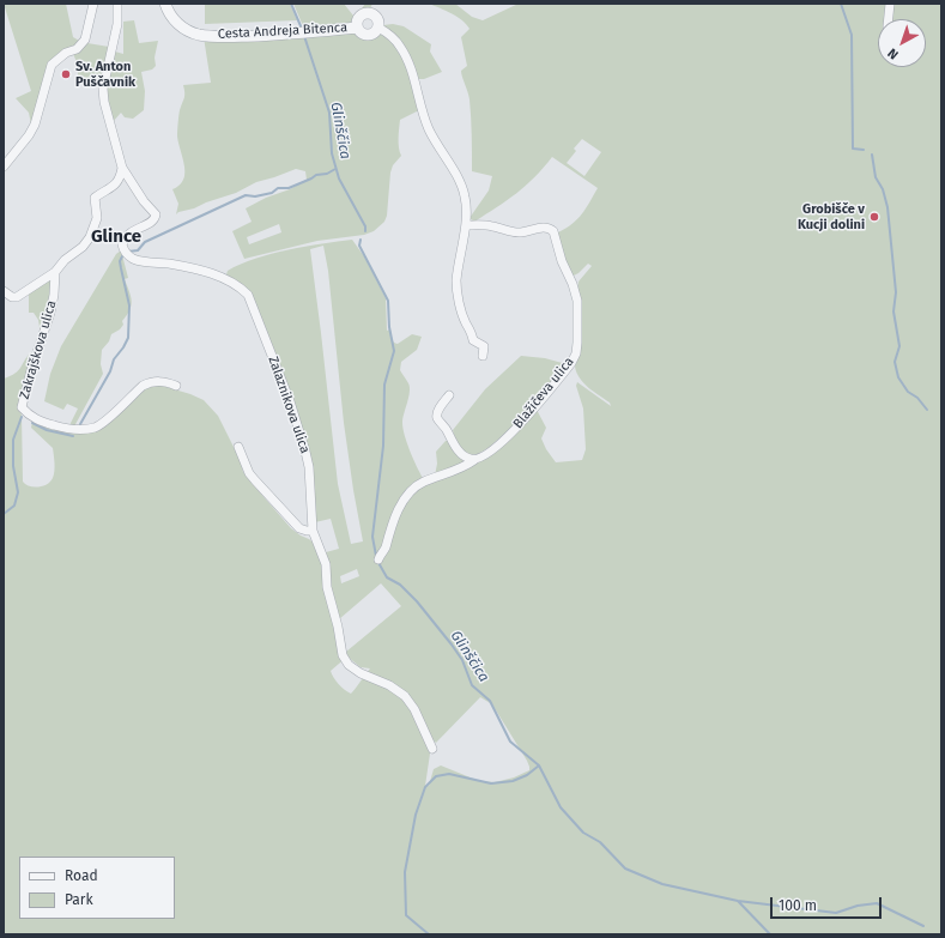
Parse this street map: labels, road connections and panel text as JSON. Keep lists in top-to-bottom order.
{
  "streets": {
    "street": [
      "Cesta Andreja Bitenca",
      "Zakrajškova ulica",
      "Blažičeva ulica",
      "Zalaznikova ulica"
    ]
  },
  "districts": ["Glince"],
  "water": ["Glinščica"],
  "places": ["Sv. Anton Puščavnik", "Grobišče v Kucji dolini"],
  "legend": ["Road", "Park"],
  "scale_bar": "100 m",
  "north": "bottom left"
}
